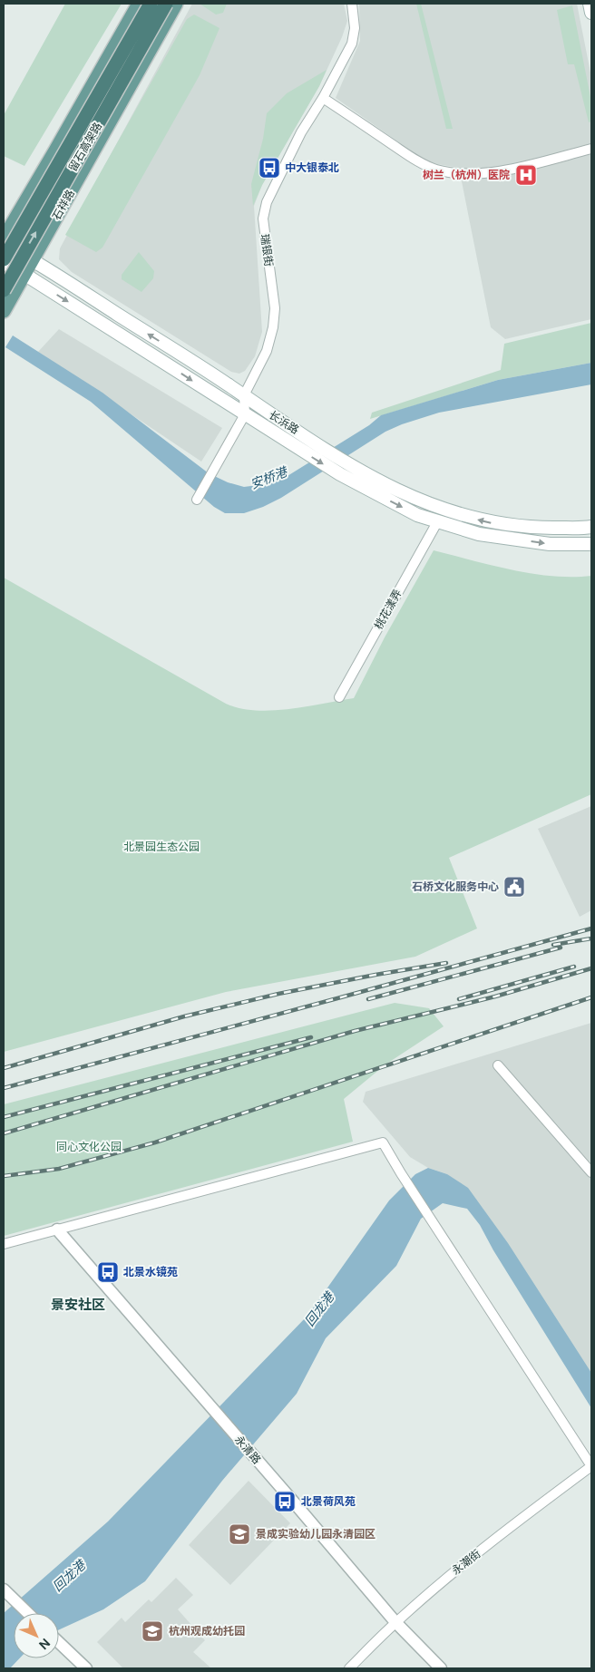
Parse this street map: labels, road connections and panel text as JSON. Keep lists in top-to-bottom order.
{
  "streets": {
    "highway": ["留石高架路"],
    "main road": ["石祥路", "长浜路"],
    "street": [
      "瑞银街",
      "桃花漾弄",
      "永清路",
      "永潮街"
    ]
  },
  "crossings": [
    ["石祥路", "长浜路"],
    ["瑞银街", "长浜路"],
    ["长浜路", "桃花漾弄"],
    ["永清路", "永潮街"]
  ],
  "districts": ["景安社区"],
  "water": ["安桥港", "回龙港"],
  "parks": ["北景园生态公园", "同心文化公园"],
  "places": {
    "bus stop": ["中大银泰北", "北景水镜苑", "北景荷风苑"],
    "hospital": ["树兰（杭州）医院"],
    "public building": ["石桥文化服务中心"],
    "school or university": ["景成实验幼儿园永清园区", "杭州观成幼托园"]
  },
  "north": "bottom right"
}
